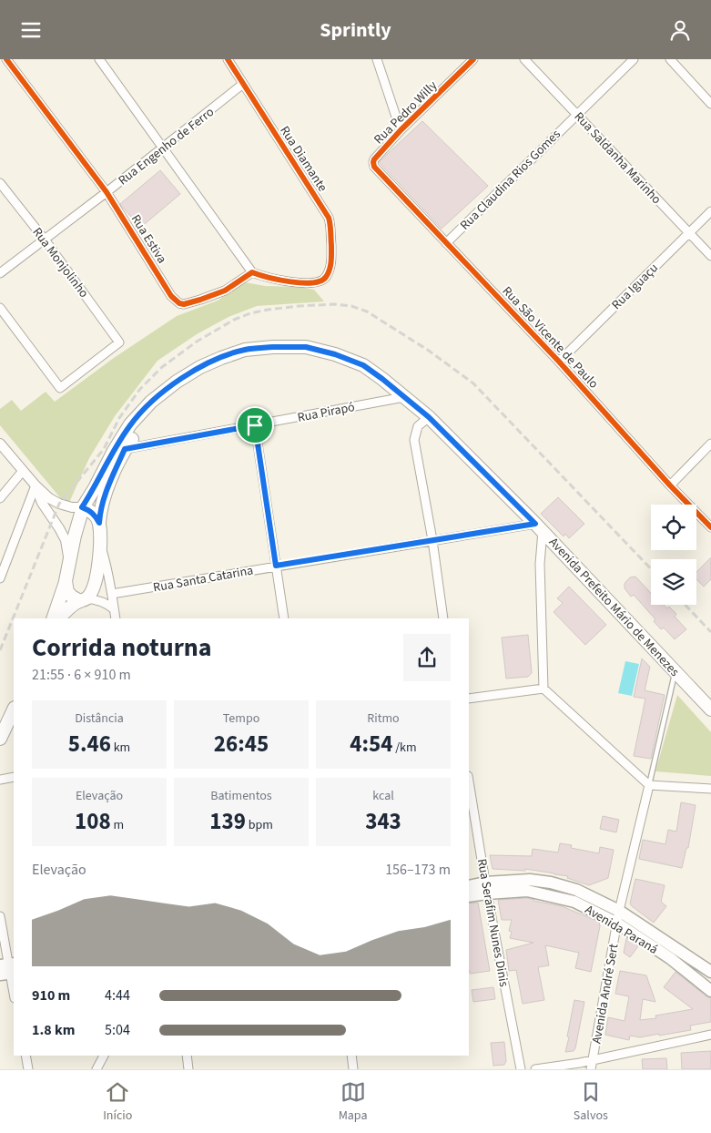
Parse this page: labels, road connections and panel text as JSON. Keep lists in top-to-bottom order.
{
  "streets": {
    "main road": ["Avenida Prefeito Mário de Menezes", "Avenida Paraná"],
    "street": [
      "Rua Pedro Willy",
      "Rua Engenho de Ferro",
      "Rua Saldanha Marinho",
      "Rua Diamante",
      "Rua Claudina Rios Gomes",
      "Rua Estiva",
      "Rua Monjolinho",
      "Rua Iguaçu",
      "Rua São Vicente de Paulo",
      "Rua Pirapó",
      "Rua Santa Catarina",
      "Rua Serafim Nunes Dinis",
      "Avenida André Sert"
    ]
  },
  "crossings": [
    ["Rua Pedro Willy", "Rua São Vicente de Paulo"],
    ["Rua Engenho de Ferro", "Rua Diamante"],
    ["Rua Engenho de Ferro", "Rua Estiva"],
    ["Rua Engenho de Ferro", "Rua Monjolinho"],
    ["Rua Saldanha Marinho", "Rua Claudina Rios Gomes"],
    ["Rua Saldanha Marinho", "Rua Iguaçu"],
    ["Rua Diamante", "Rua Estiva"],
    ["Rua Claudina Rios Gomes", "Rua São Vicente de Paulo"],
    ["Rua Iguaçu", "Rua São Vicente de Paulo"],
    ["Rua Pirapó", "Avenida Prefeito Mário de Menezes"],
    ["Rua Santa Catarina", "Avenida Prefeito Mário de Menezes"],
    ["Rua Serafim Nunes Dinis", "Avenida Paraná"],
    ["Avenida Paraná", "Avenida André Sert"]
  ],
  "page": {
    "header": "Sprintly",
    "heading": ["Corrida noturna", "21:55 · 6 × 910 m"],
    "stats": [
      ["Distância", "5.46 km"],
      ["Tempo", "26:45"],
      ["Ritmo", "4:54 /km"],
      ["Elevação", "108 m"],
      ["Batimentos", "139 bpm"],
      ["kcal", "343"]
    ],
    "chart": ["Elevação", "156–173 m"],
    "list": [
      {
        "name": "910 m",
        "note": "4:44"
      },
      {
        "name": "1.8 km",
        "note": "5:04"
      }
    ],
    "tabs": ["Início", "Mapa", "Salvos"]
  }
}
